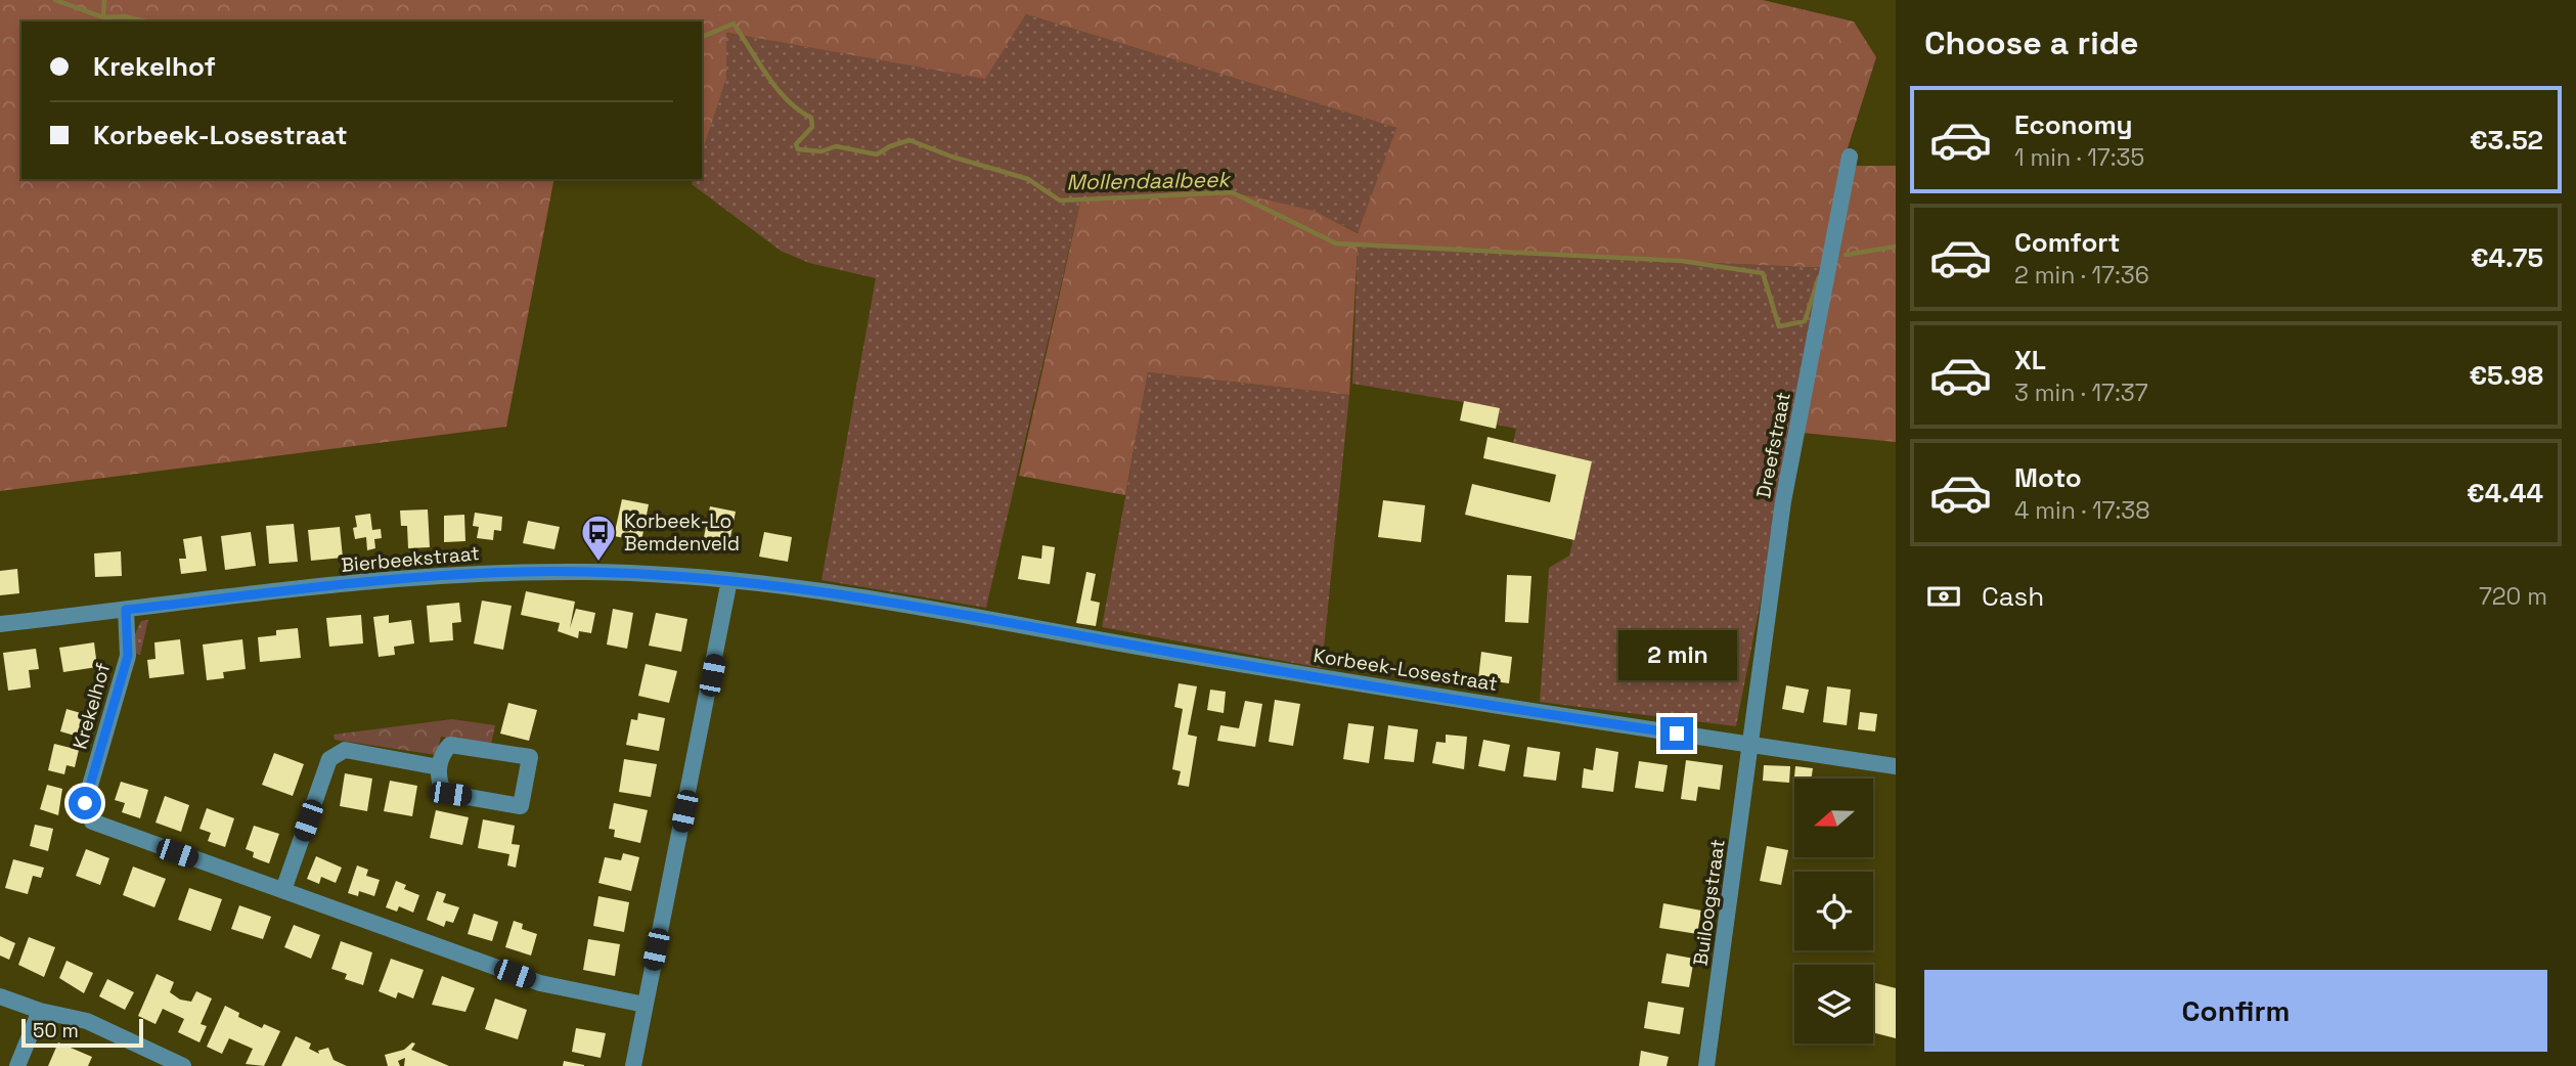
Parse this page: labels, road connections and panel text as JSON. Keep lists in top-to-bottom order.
{
  "streets": {
    "street": [
      "Dreefstraat",
      "Bierbeekstraat",
      "Korbeek-Losestraat",
      "Krekelhof",
      "Builoogstraat"
    ]
  },
  "crossings": [
    ["Dreefstraat", "Korbeek-Losestraat"],
    ["Dreefstraat", "Builoogstraat"],
    ["Bierbeekstraat", "Korbeek-Losestraat"],
    ["Bierbeekstraat", "Krekelhof"],
    ["Korbeek-Losestraat", "Builoogstraat"]
  ],
  "water": ["Mollendaalbeek"],
  "places": {
    "bus stop": ["Korbeek-Lo Bemdenveld"]
  },
  "scale_bar": "50 m",
  "north": "left",
  "page": {
    "heading": "Choose a ride",
    "banner": ["Krekelhof", "Korbeek-Losestraat"],
    "list": [
      {
        "name": "Economy",
        "note": "1 min · 17:35",
        "value": "€3.52"
      },
      {
        "name": "Comfort",
        "note": "2 min · 17:36",
        "value": "€4.75"
      },
      {
        "name": "XL",
        "note": "3 min · 17:37",
        "value": "€5.98"
      },
      {
        "name": "Moto",
        "note": "4 min · 17:38",
        "value": "€4.44"
      }
    ],
    "pay": ["Cash", "720 m"],
    "bubble": "2 min",
    "buttons": "Confirm",
    "scale": "50 m"
  }
}
